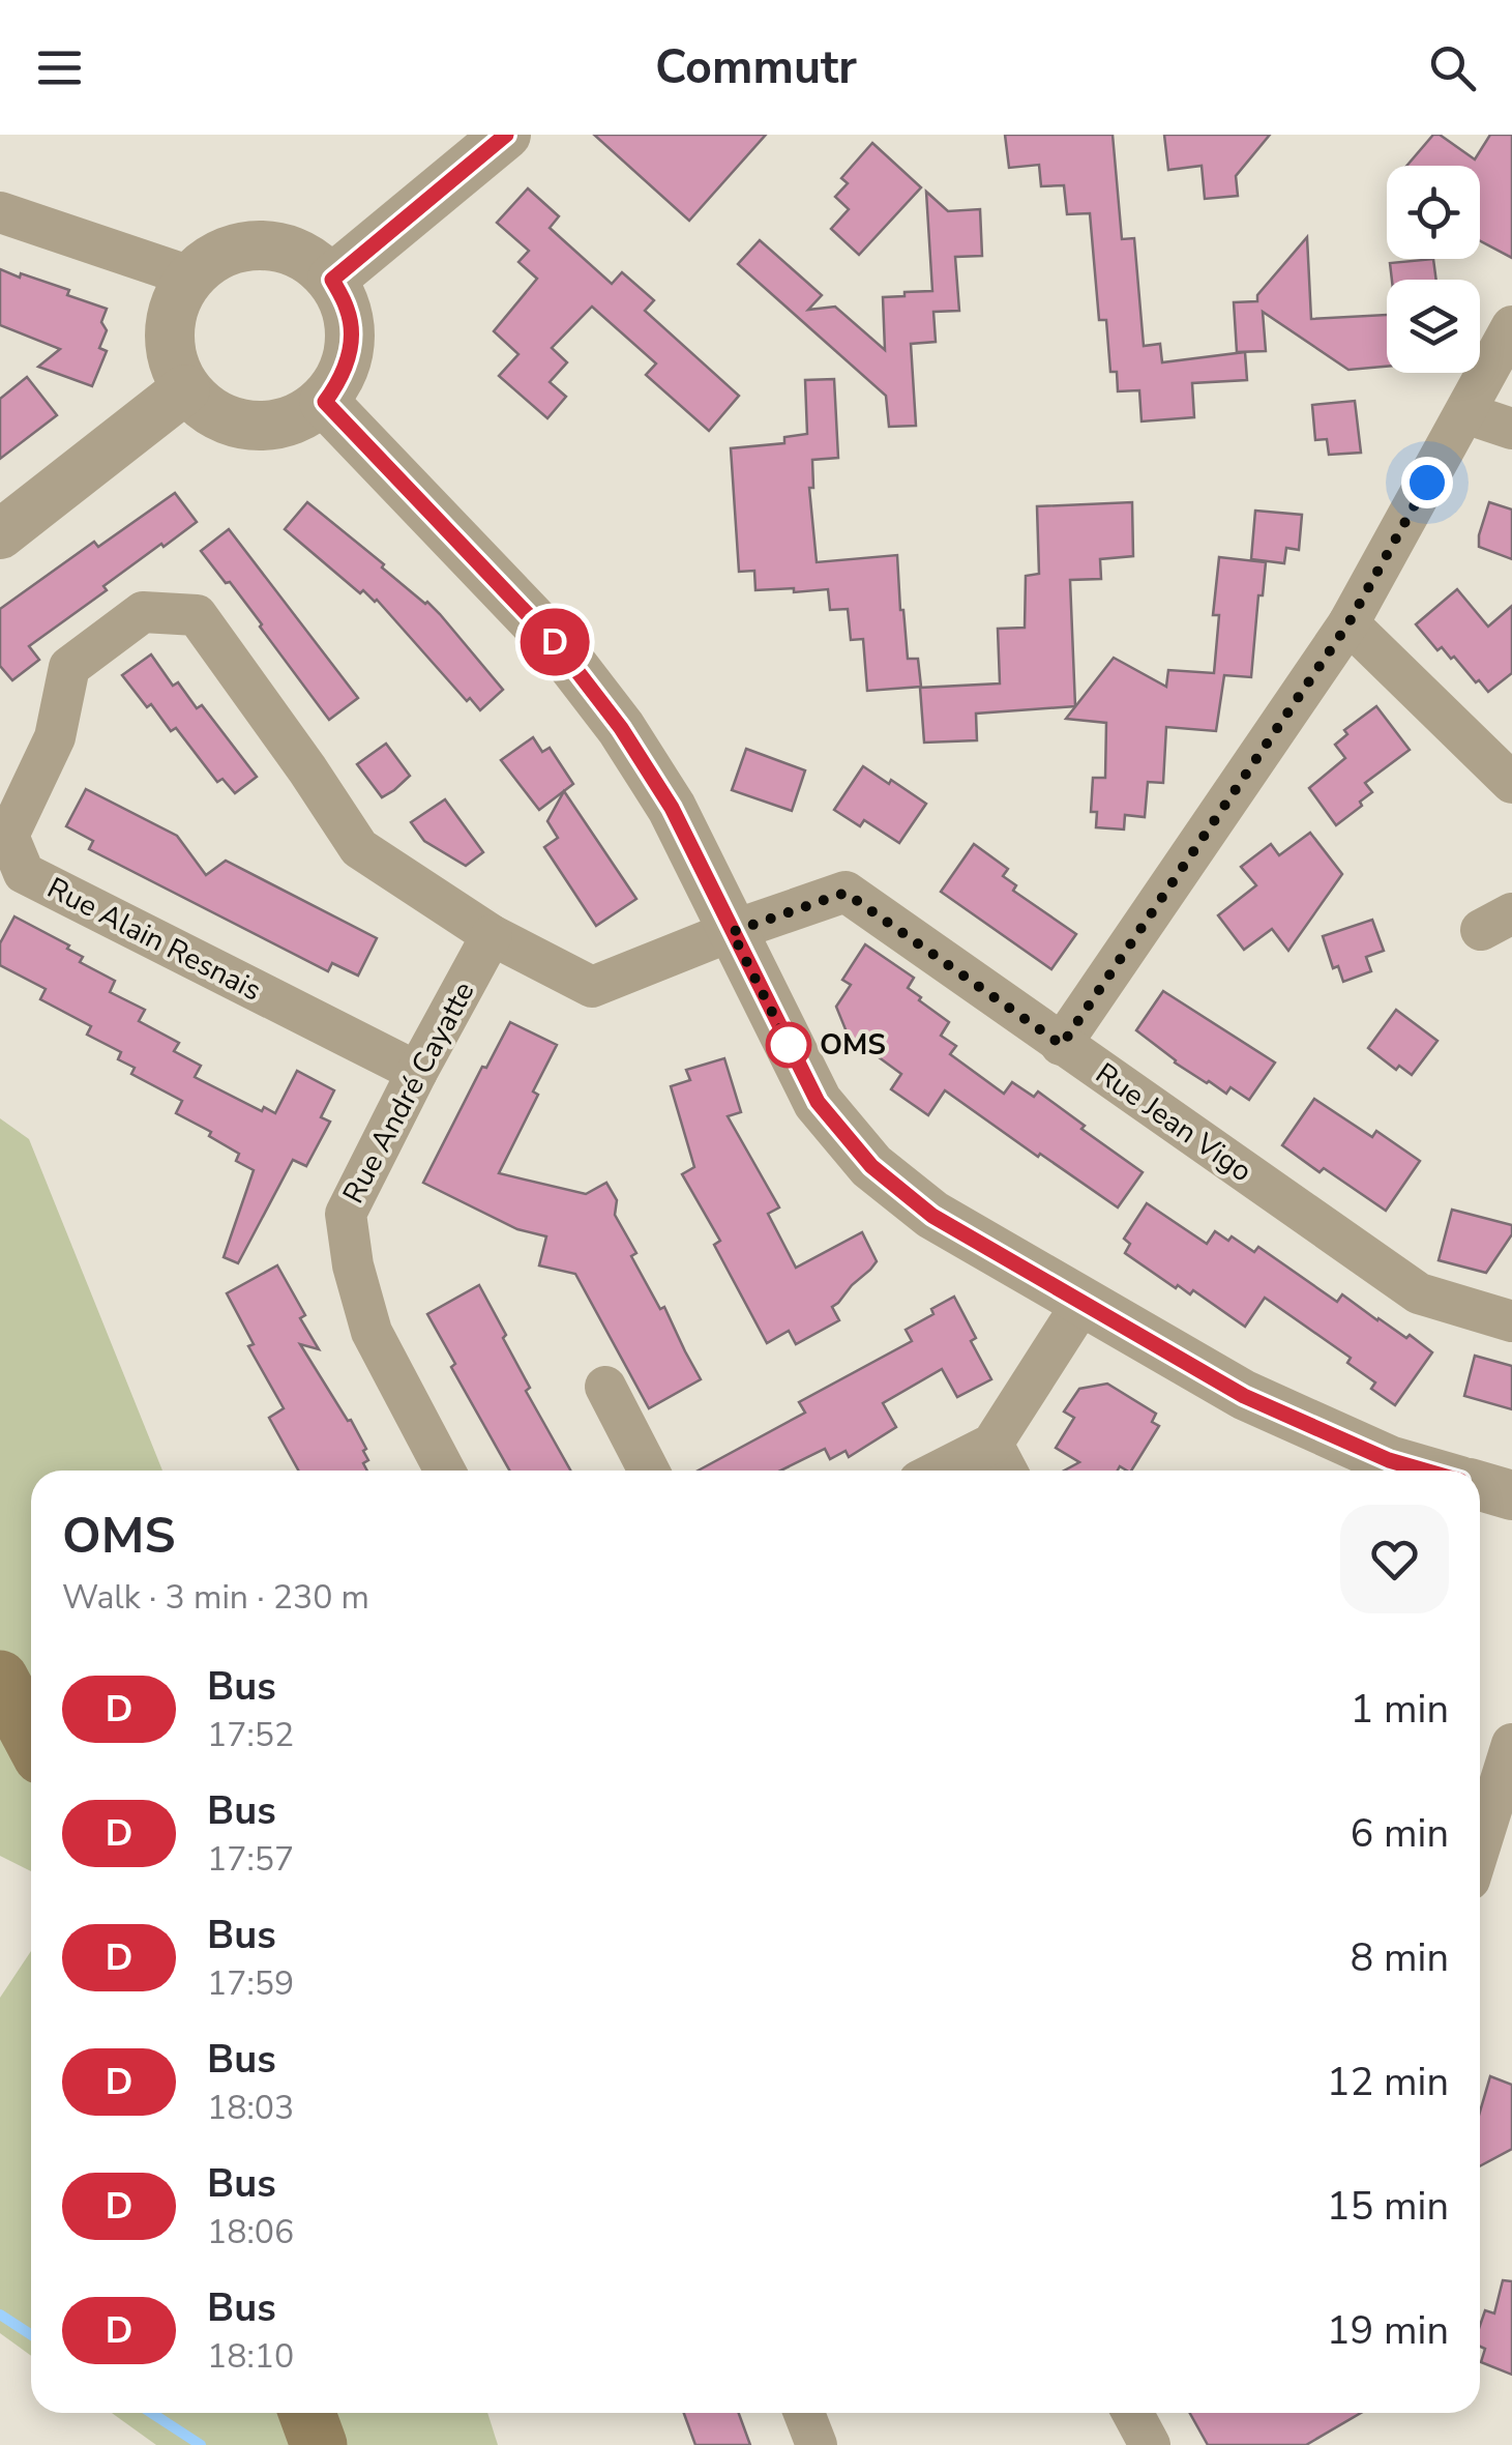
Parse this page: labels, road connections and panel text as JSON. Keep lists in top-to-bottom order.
{
  "streets": {
    "street": ["Rue Alain Resnais", "Rue André Cayatte", "Rue Jean Vigo"]
  },
  "crossings": [
    ["Rue Alain Resnais", "Rue André Cayatte"]
  ],
  "places": ["OMS"],
  "lines": ["bus line D"],
  "page": {
    "header": "Commutr",
    "on_map": "D",
    "heading": ["OMS", "Walk · 3 min · 230 m"],
    "list": [
      {
        "mark": "D",
        "name": "Bus",
        "note": "17:52",
        "value": "1 min"
      },
      {
        "mark": "D",
        "name": "Bus",
        "note": "17:57",
        "value": "6 min"
      },
      {
        "mark": "D",
        "name": "Bus",
        "note": "17:59",
        "value": "8 min"
      },
      {
        "mark": "D",
        "name": "Bus",
        "note": "18:03",
        "value": "12 min"
      },
      {
        "mark": "D",
        "name": "Bus",
        "note": "18:06",
        "value": "15 min"
      },
      {
        "mark": "D",
        "name": "Bus",
        "note": "18:10",
        "value": "19 min"
      }
    ]
  }
}
